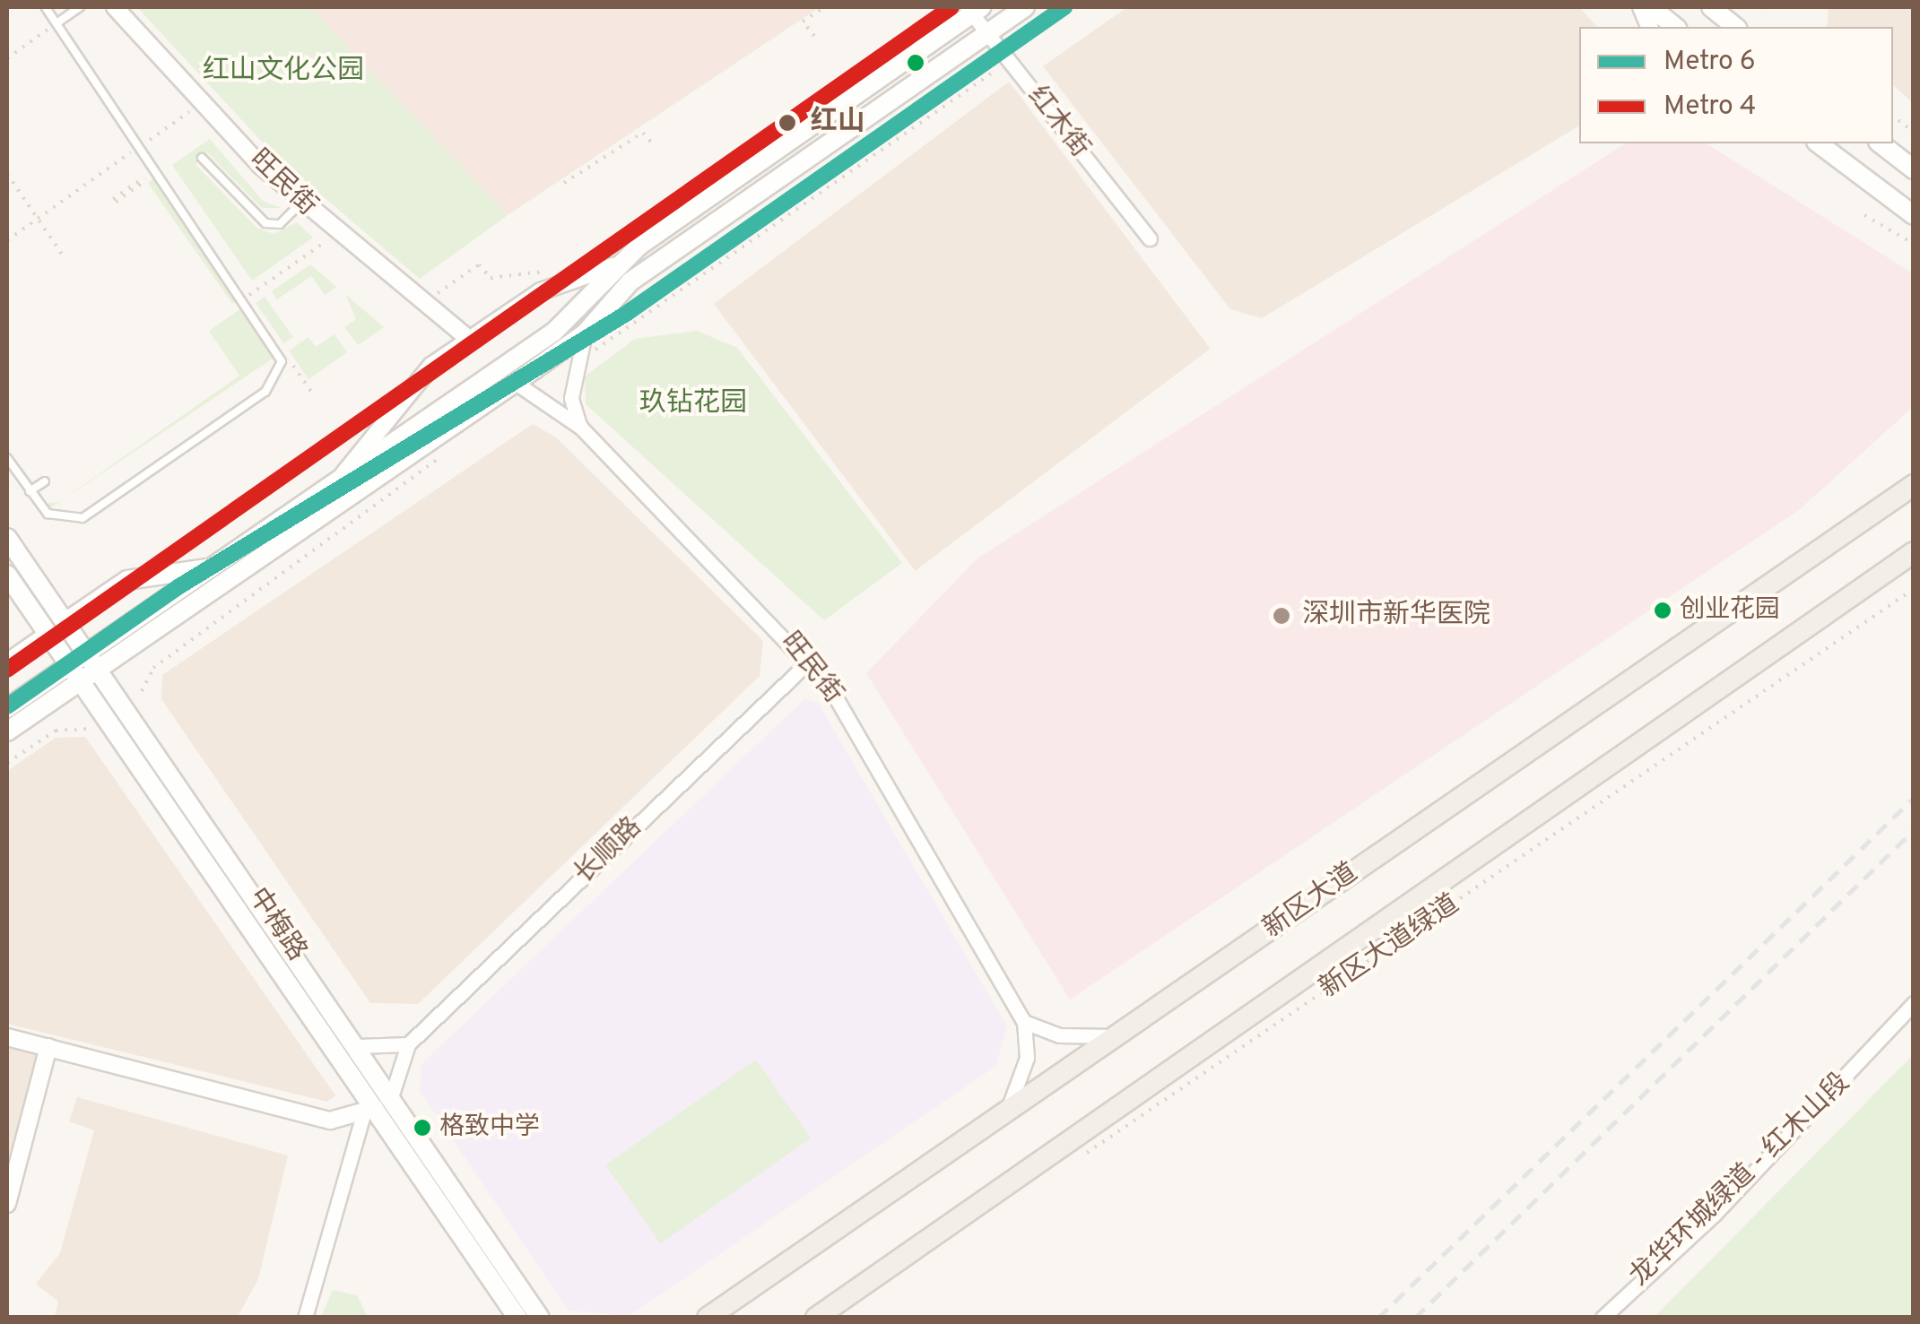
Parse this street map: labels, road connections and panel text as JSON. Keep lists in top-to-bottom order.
{
  "streets": {
    "main road": ["新区大道", "中梅路"],
    "street": [
      "红木街",
      "旺民街",
      "长顺路",
      "龙华环城绿道 - 红木山段"
    ],
    "path": ["新区大道绿道"]
  },
  "crossings": [
    ["旺民街", "长顺路"]
  ],
  "parks": ["红山文化公园", "玖钻花园"],
  "places": [
    "红山",
    "创业花园",
    "深圳市新华医院",
    "格致中学"
  ],
  "lines": ["metro line 6", "metro line 4"],
  "legend": ["Metro 6", "Metro 4"]
}
